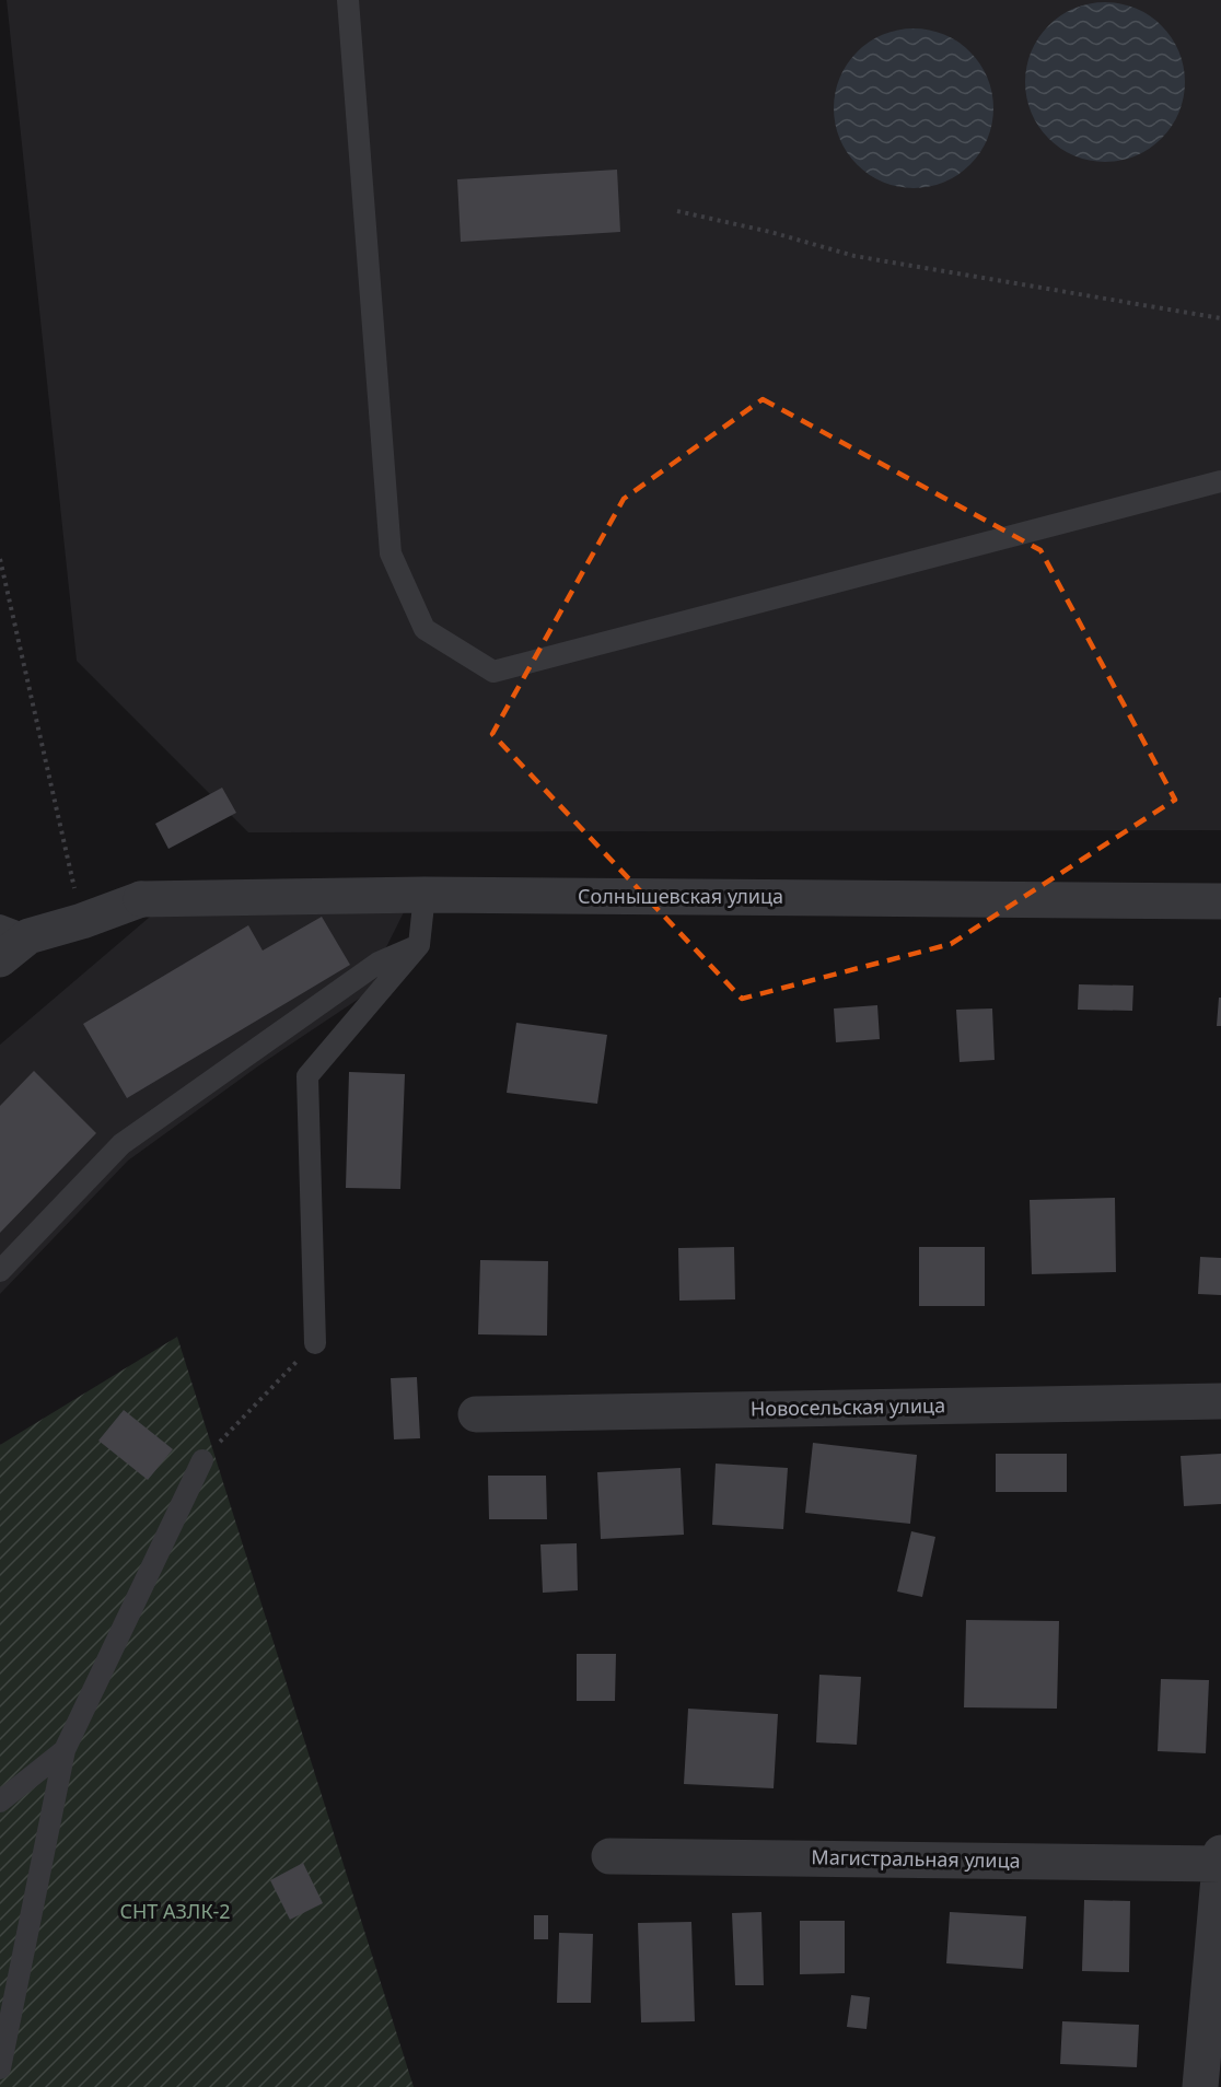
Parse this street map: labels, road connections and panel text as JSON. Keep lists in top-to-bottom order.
{
  "streets": {
    "street": ["Солнышевская улица", "Новосельская улица", "Магистральная улица"]
  },
  "parks": ["СНТ АЗЛК-2"]
}
